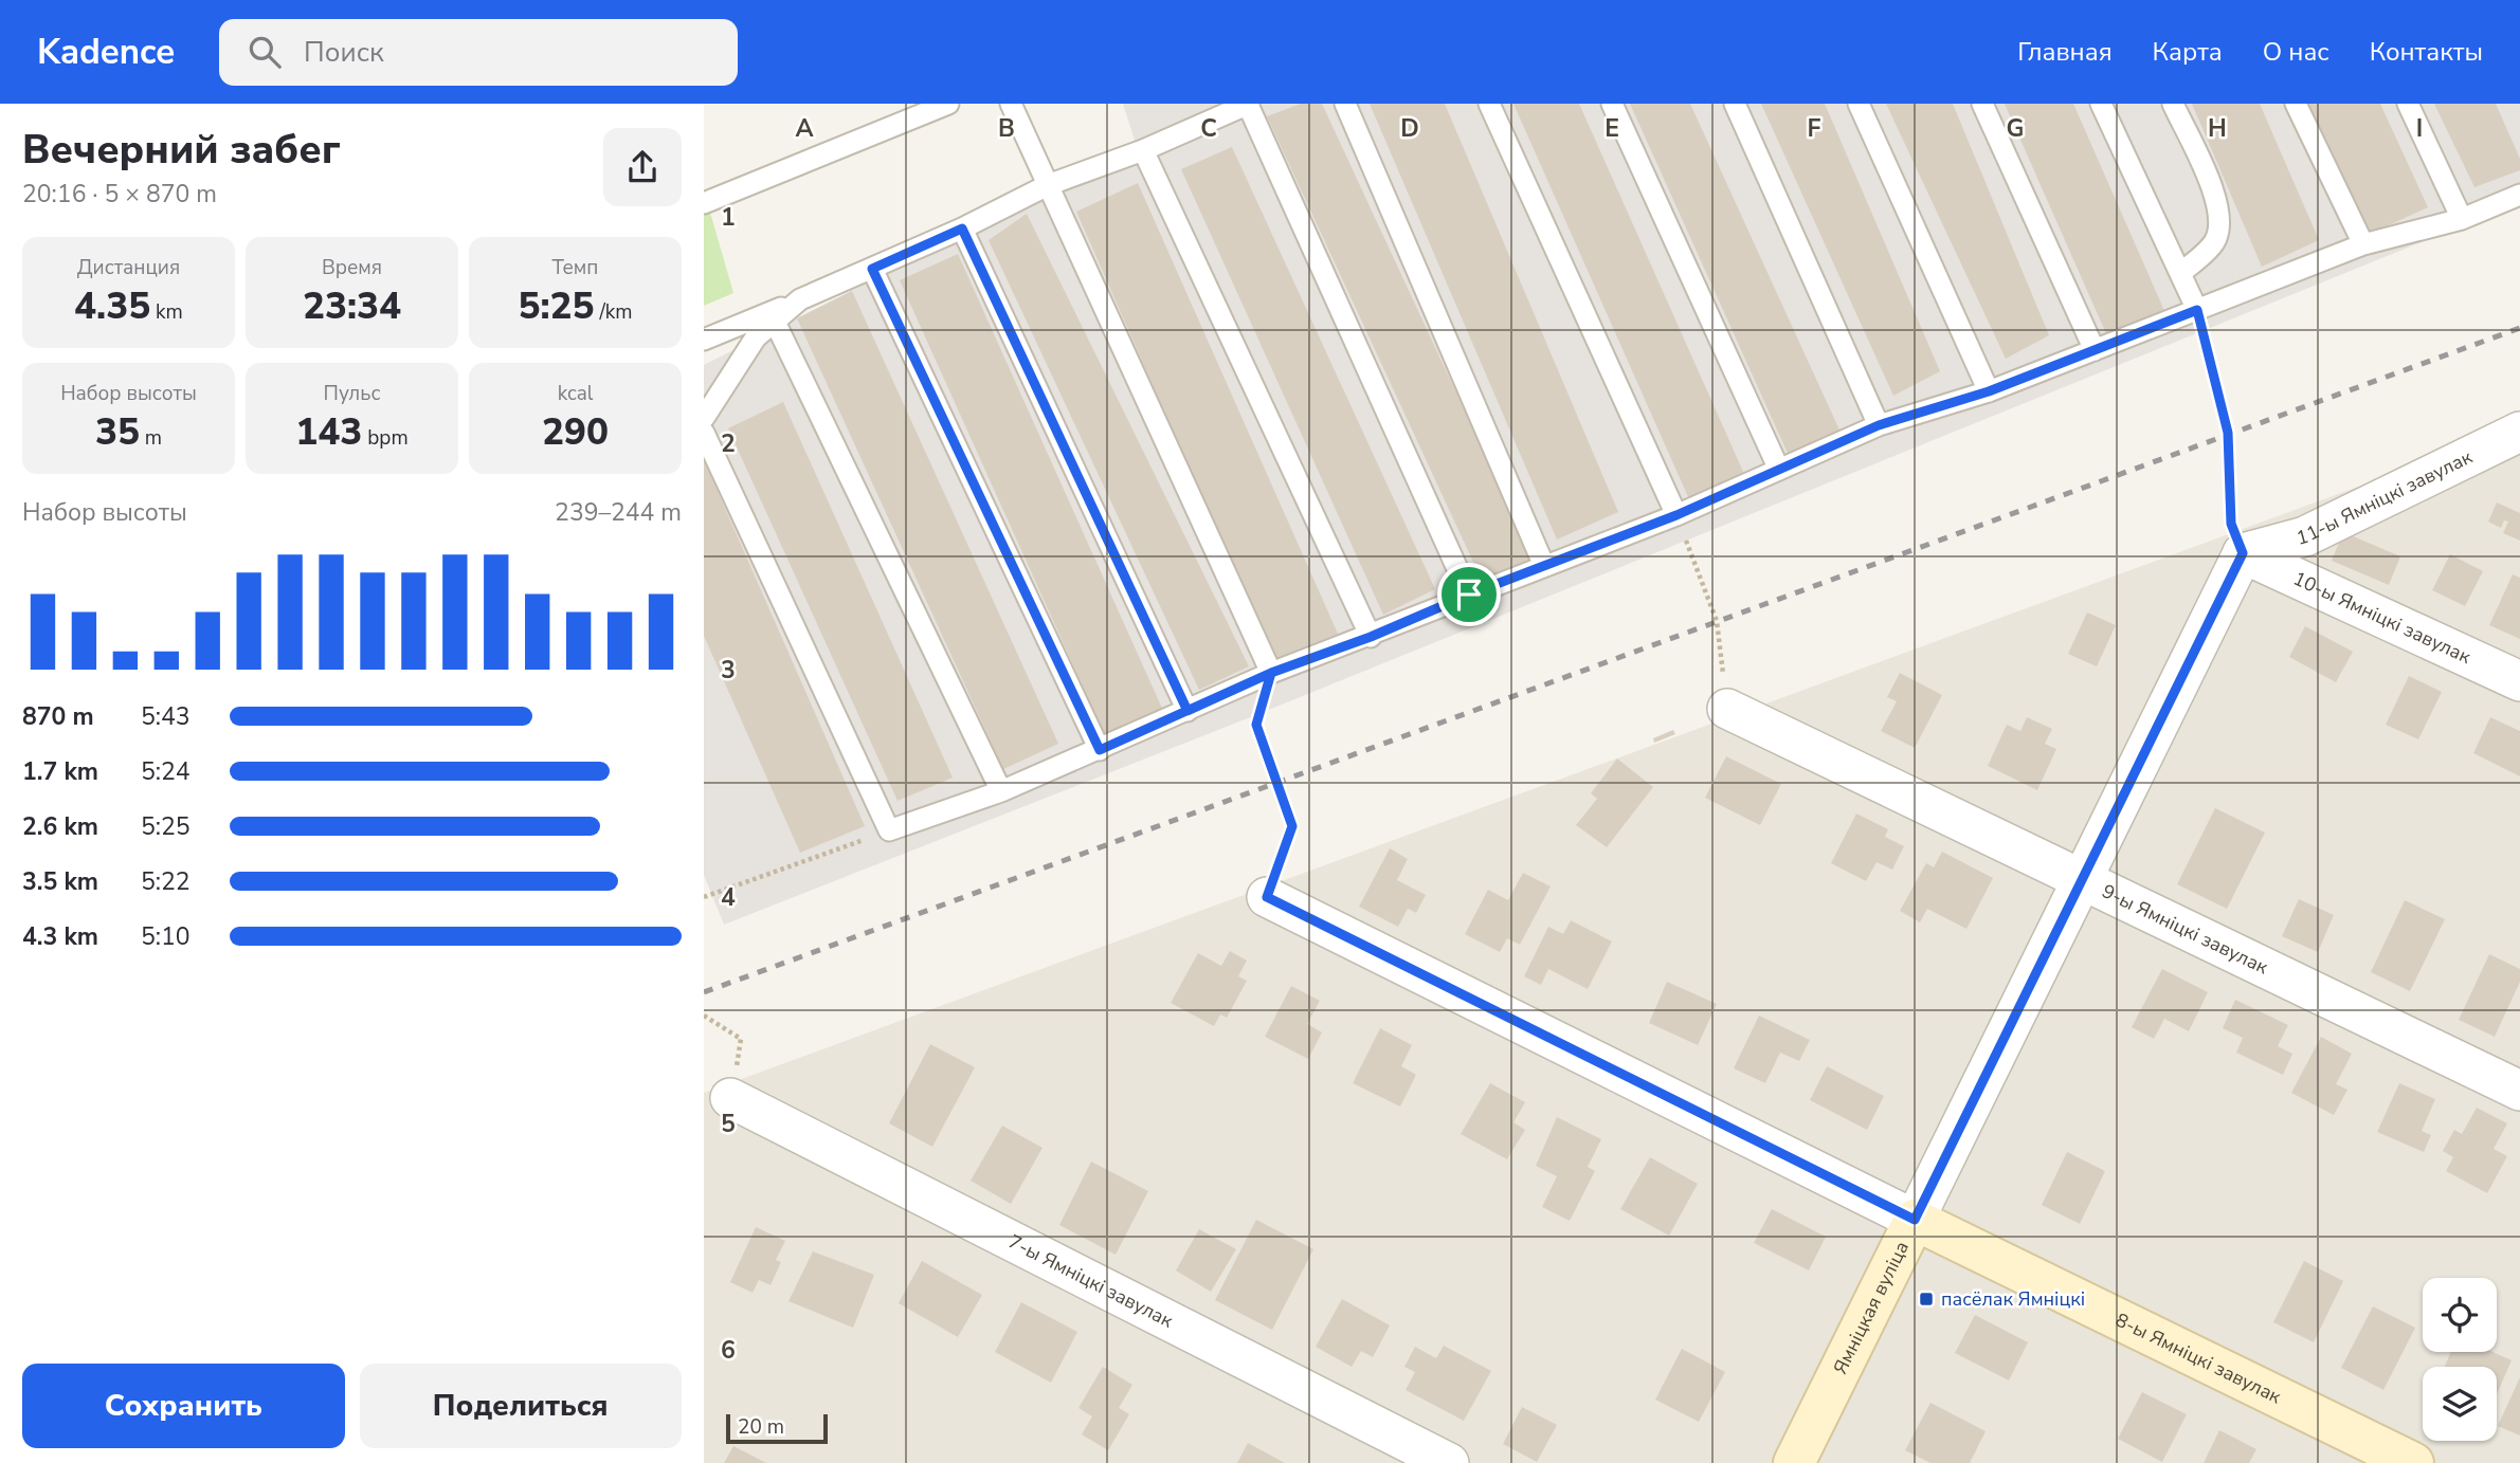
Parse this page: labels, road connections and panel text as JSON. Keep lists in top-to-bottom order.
{
  "streets": {
    "main road": ["Ямніцкая вуліца", "8-ы Ямніцкі завулак"],
    "street": [
      "11-ы Ямніцкі завулак",
      "10-ы Ямніцкі завулак",
      "9-ы Ямніцкі завулак",
      "7-ы Ямніцкі завулак"
    ]
  },
  "crossings": [
    ["11-ы Ямніцкі завулак", "10-ы Ямніцкі завулак"],
    ["11-ы Ямніцкі завулак", "Ямніцкая вуліца"],
    ["10-ы Ямніцкі завулак", "Ямніцкая вуліца"],
    ["9-ы Ямніцкі завулак", "Ямніцкая вуліца"],
    ["Ямніцкая вуліца", "8-ы Ямніцкі завулак"]
  ],
  "places": {
    "transit": ["пасёлак Ямніцкі"]
  },
  "scale_bar": "20 m",
  "page": {
    "header": "Kadence",
    "search": "Поиск",
    "nav": [
      "Главная",
      "Карта",
      "О нас",
      "Контакты"
    ],
    "heading": ["Вечерний забег", "20:16 · 5 × 870 m"],
    "stats": [
      ["Дистанция", "4.35 km"],
      ["Время", "23:34"],
      ["Темп", "5:25 /km"],
      ["Набор высоты", "35 m"],
      ["Пульс", "143 bpm"],
      ["kcal", "290"]
    ],
    "chart": ["Набор высоты", "239–244 m"],
    "list": [
      {
        "name": "870 m",
        "note": "5:43"
      },
      {
        "name": "1.7 km",
        "note": "5:24"
      },
      {
        "name": "2.6 km",
        "note": "5:25"
      },
      {
        "name": "3.5 km",
        "note": "5:22"
      },
      {
        "name": "4.3 km",
        "note": "5:10"
      }
    ],
    "buttons": ["Сохранить", "Поделиться"],
    "scale": "20 m"
  },
  "grid": {
    "columns": [
      "A",
      "B",
      "C",
      "D",
      "E",
      "F",
      "G",
      "H",
      "I"
    ],
    "rows": [
      "1",
      "2",
      "3",
      "4",
      "5",
      "6"
    ]
  }
}
